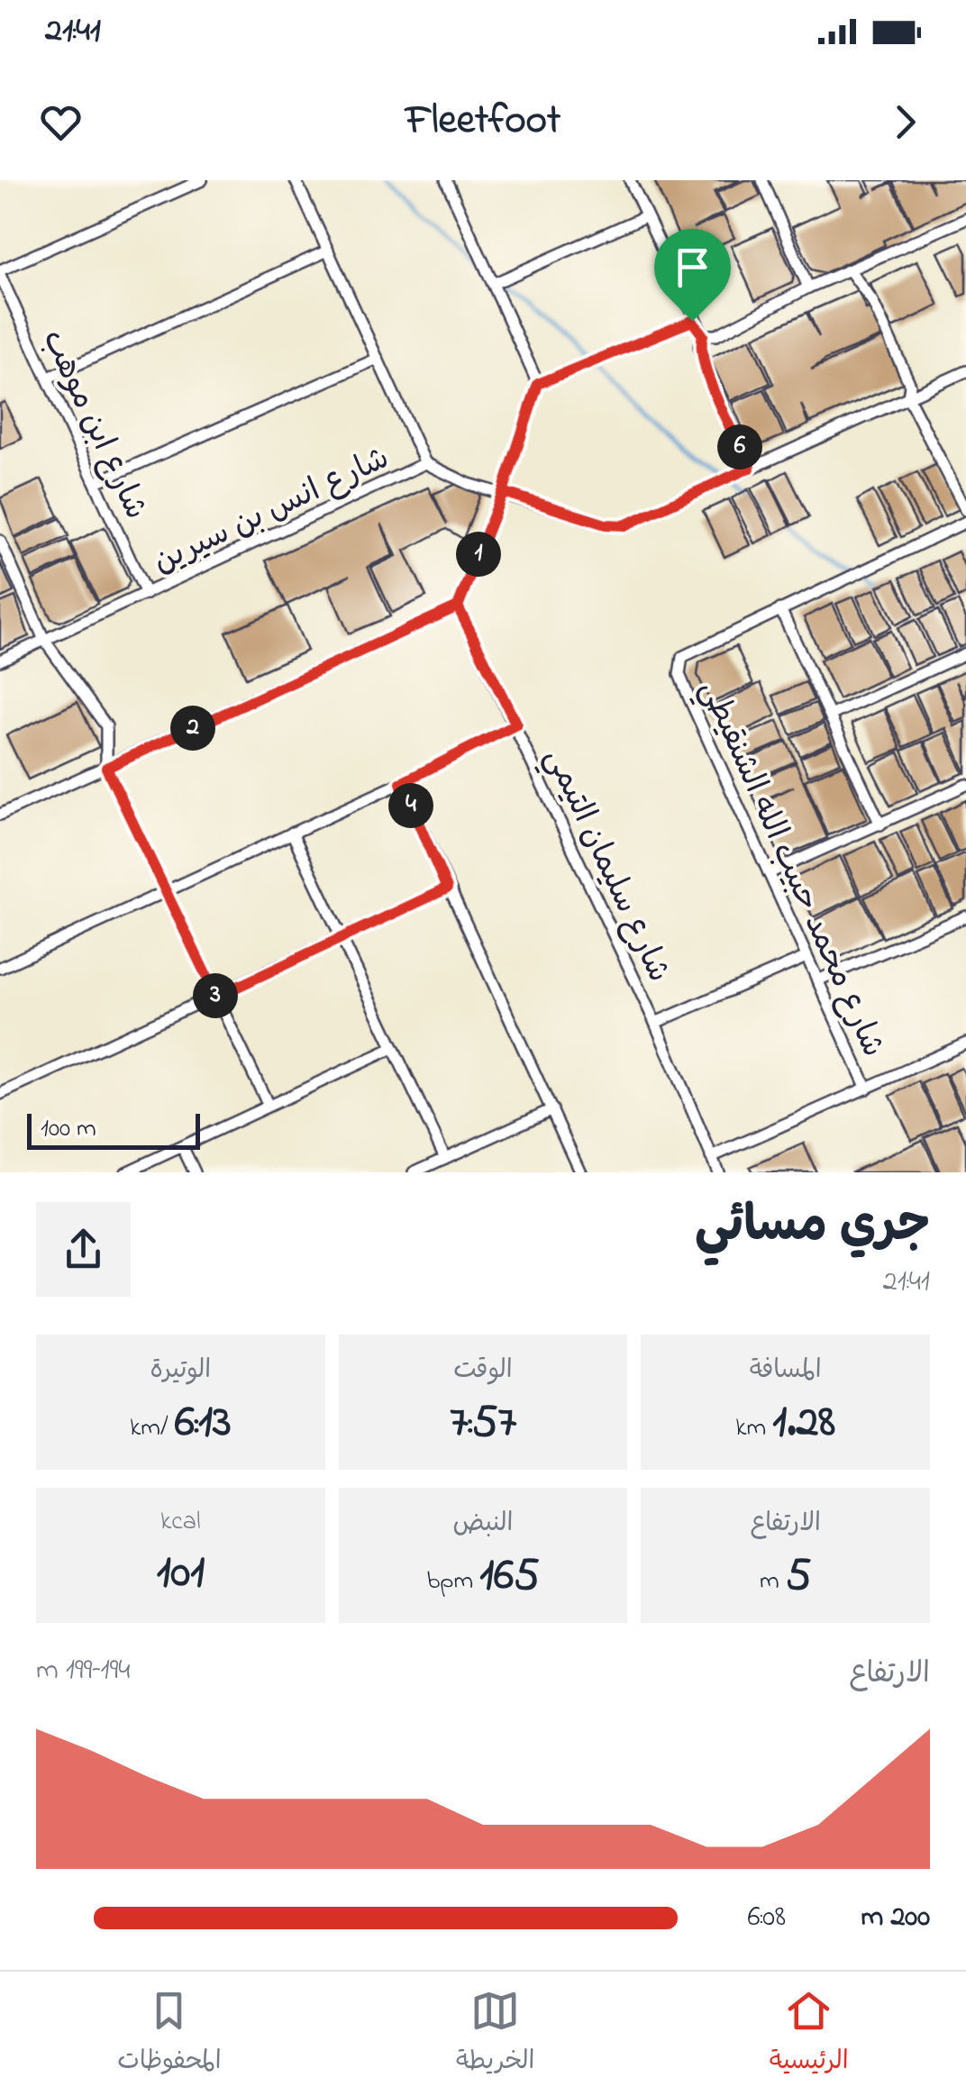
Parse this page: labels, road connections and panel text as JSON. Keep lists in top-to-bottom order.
{
  "streets": {
    "street": [
      "شارع ابن موهب",
      "شارع انس بن سيرين",
      "شارع سليمان التيمي",
      "شارع محمد حبيب الله الشنقيطي"
    ]
  },
  "crossings": [
    ["شارع ابن موهب", "شارع انس بن سيرين"]
  ],
  "scale_bar": "100 m",
  "page": {
    "status": "21:41",
    "header": "Fleetfoot",
    "pins": [
      "6",
      "1",
      "2",
      "4",
      "3"
    ],
    "scale": "100 m",
    "heading": ["جري مسائي", "21:41"],
    "stats": [
      ["المسافة", "1.28 km"],
      ["الوقت", "7:57"],
      ["الوتيرة", "6:13 /km"],
      ["الارتفاع", "5 m"],
      ["النبض", "165 bpm"],
      ["kcal", "101"]
    ],
    "chart": ["الارتفاع", "194–199 m"],
    "list": [
      {
        "name": "200 m",
        "note": "6:08"
      }
    ],
    "tabs": ["الرئيسية", "الخريطة", "المحفوظات"]
  }
}
